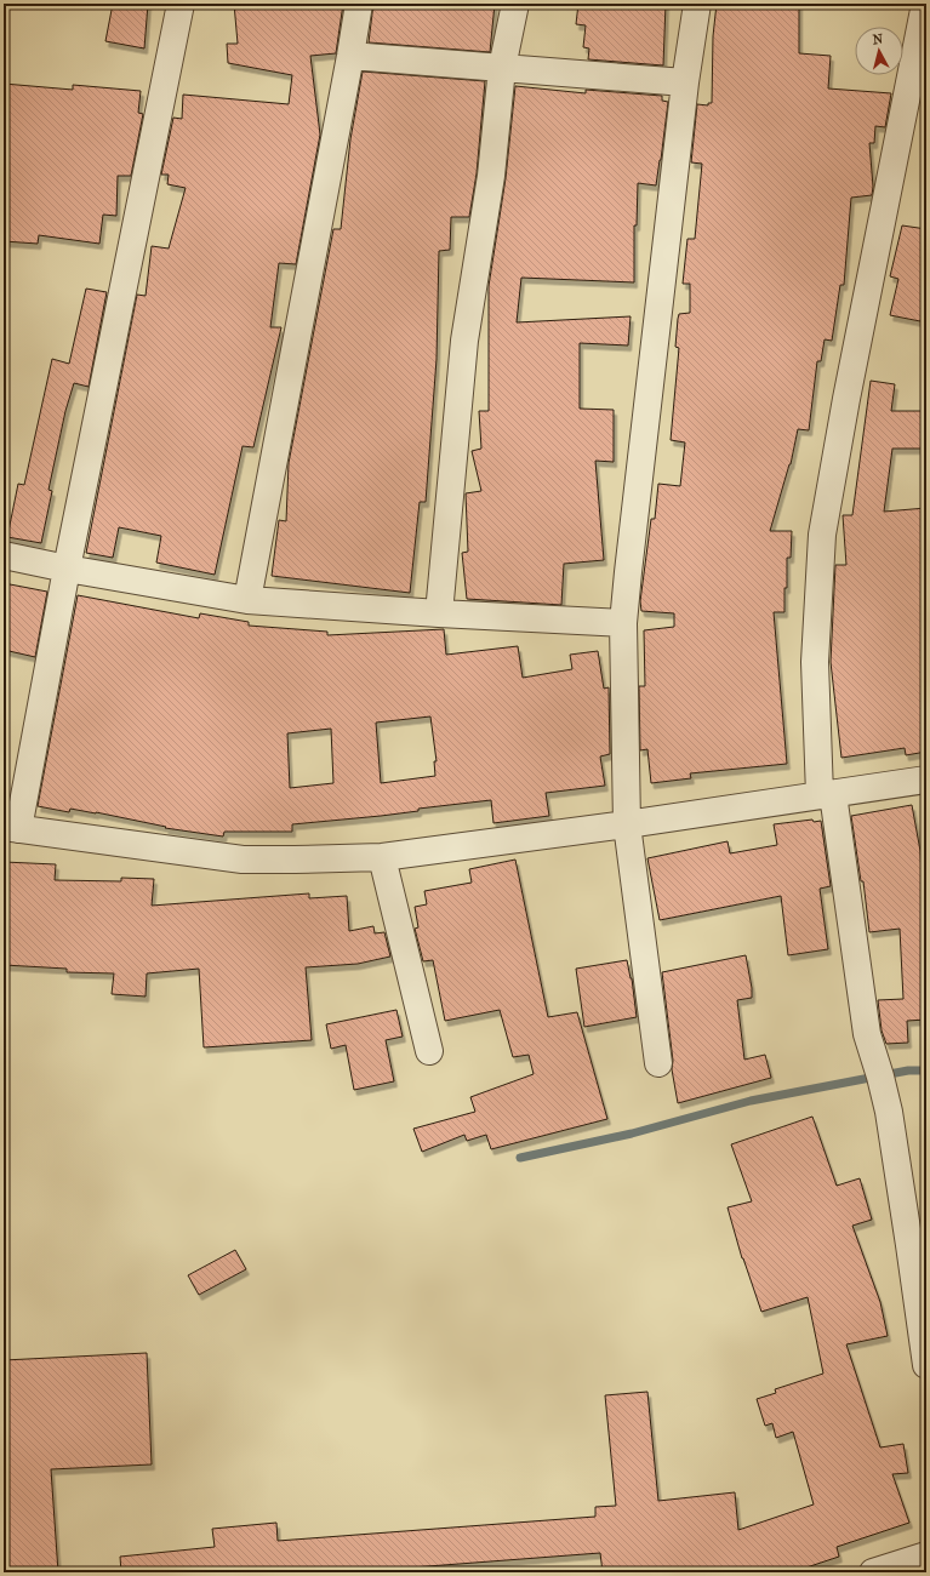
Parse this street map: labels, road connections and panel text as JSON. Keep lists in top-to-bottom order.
{
  "north": "top"
}
